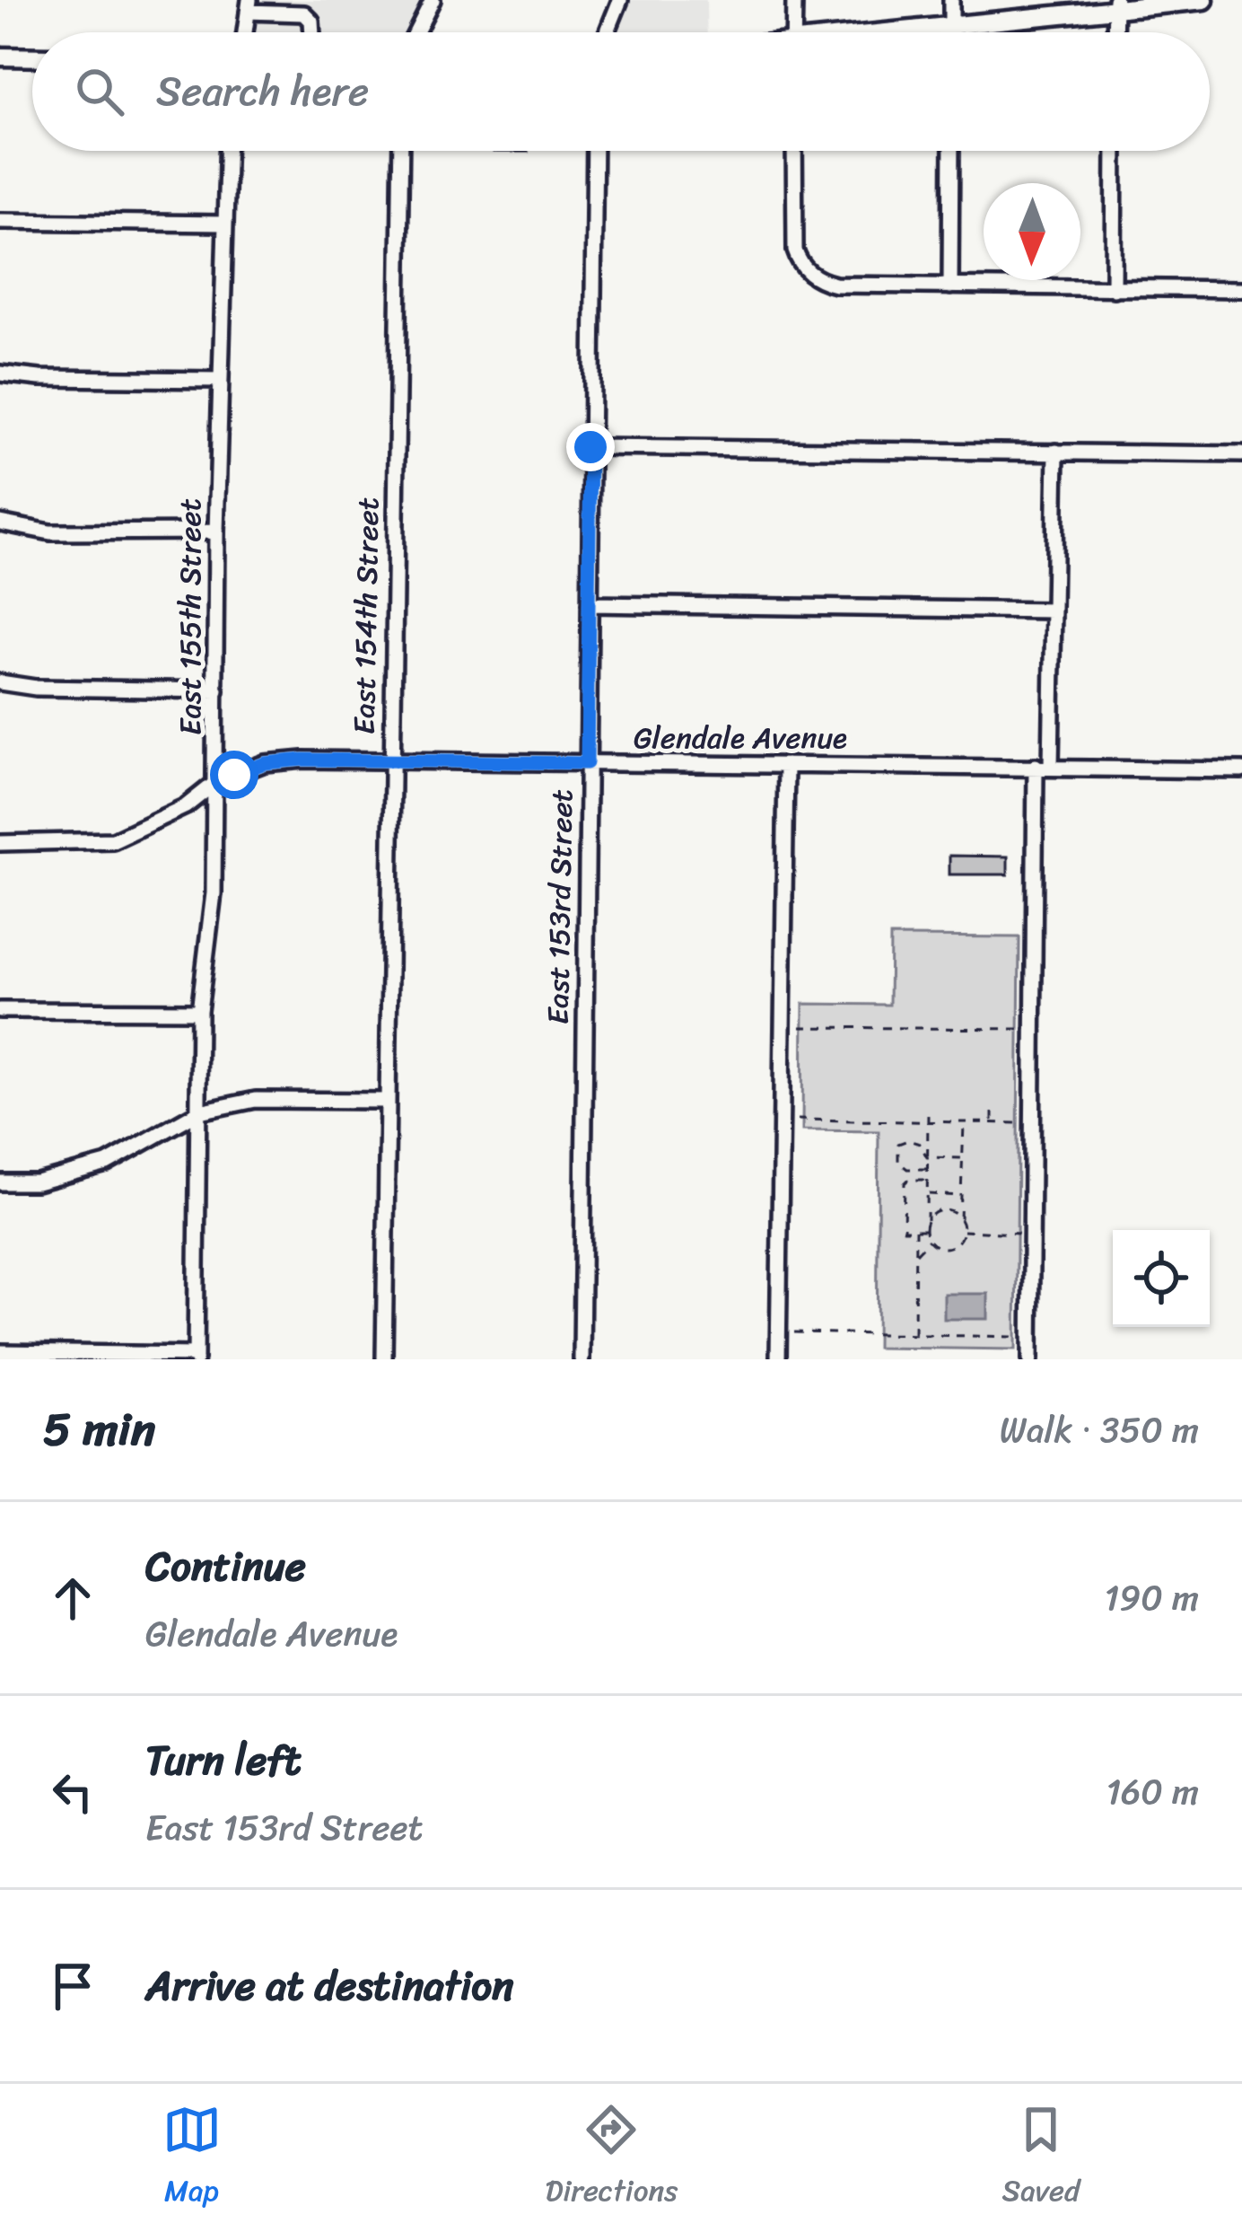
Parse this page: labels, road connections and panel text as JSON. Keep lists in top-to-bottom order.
{
  "streets": {
    "street": [
      "East 154th Street",
      "East 155th Street",
      "Glendale Avenue",
      "East 153rd Street"
    ]
  },
  "crossings": [
    ["East 154th Street", "Glendale Avenue"],
    ["East 155th Street", "Glendale Avenue"],
    ["Glendale Avenue", "East 153rd Street"]
  ],
  "north": "bottom",
  "page": {
    "search": "Search here",
    "heading": ["5 min", "Walk · 350 m"],
    "list": [
      ["Continue", "Glendale Avenue", "190 m"],
      ["Turn left", "East 153rd Street", "160 m"],
      "Arrive at destination"
    ],
    "nav": ["Map", "Directions", "Saved"]
  }
}
